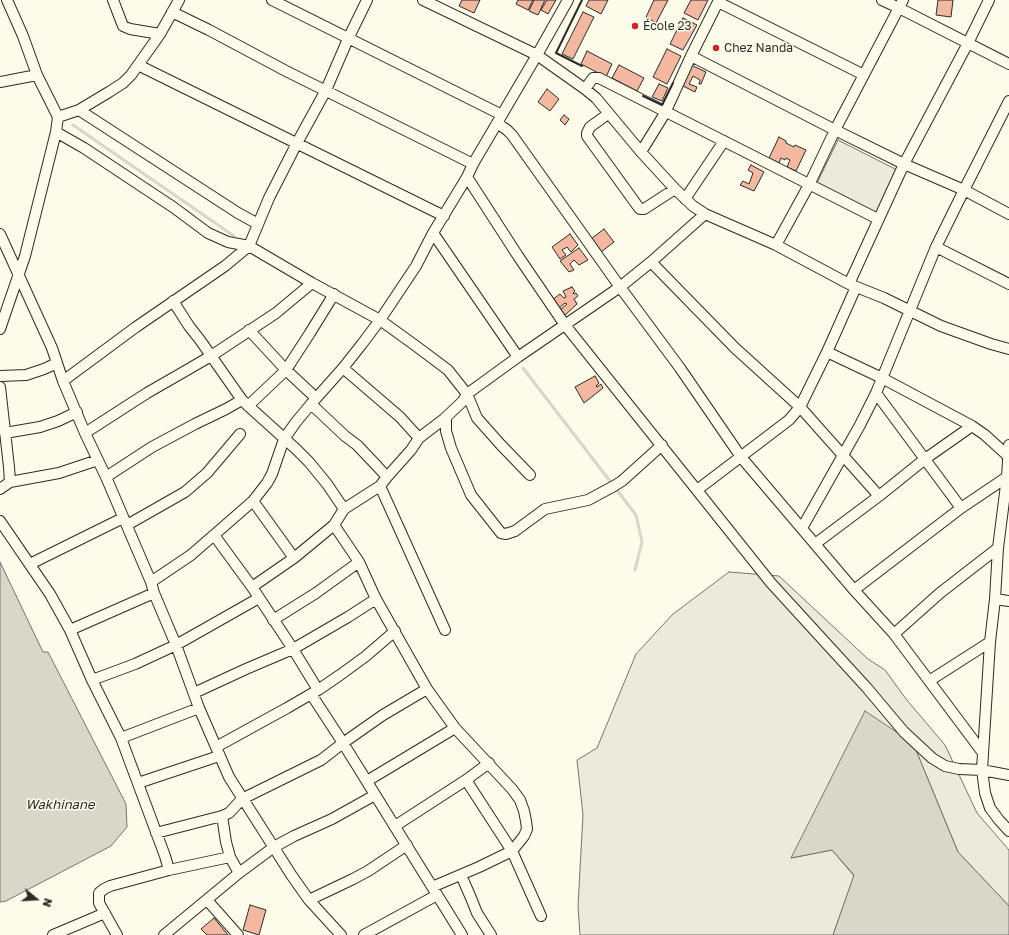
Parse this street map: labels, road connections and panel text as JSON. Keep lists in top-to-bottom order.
{
  "water": ["Wakhinane"],
  "places": ["École 23", "Chez Nanda"],
  "north": "right"
}
